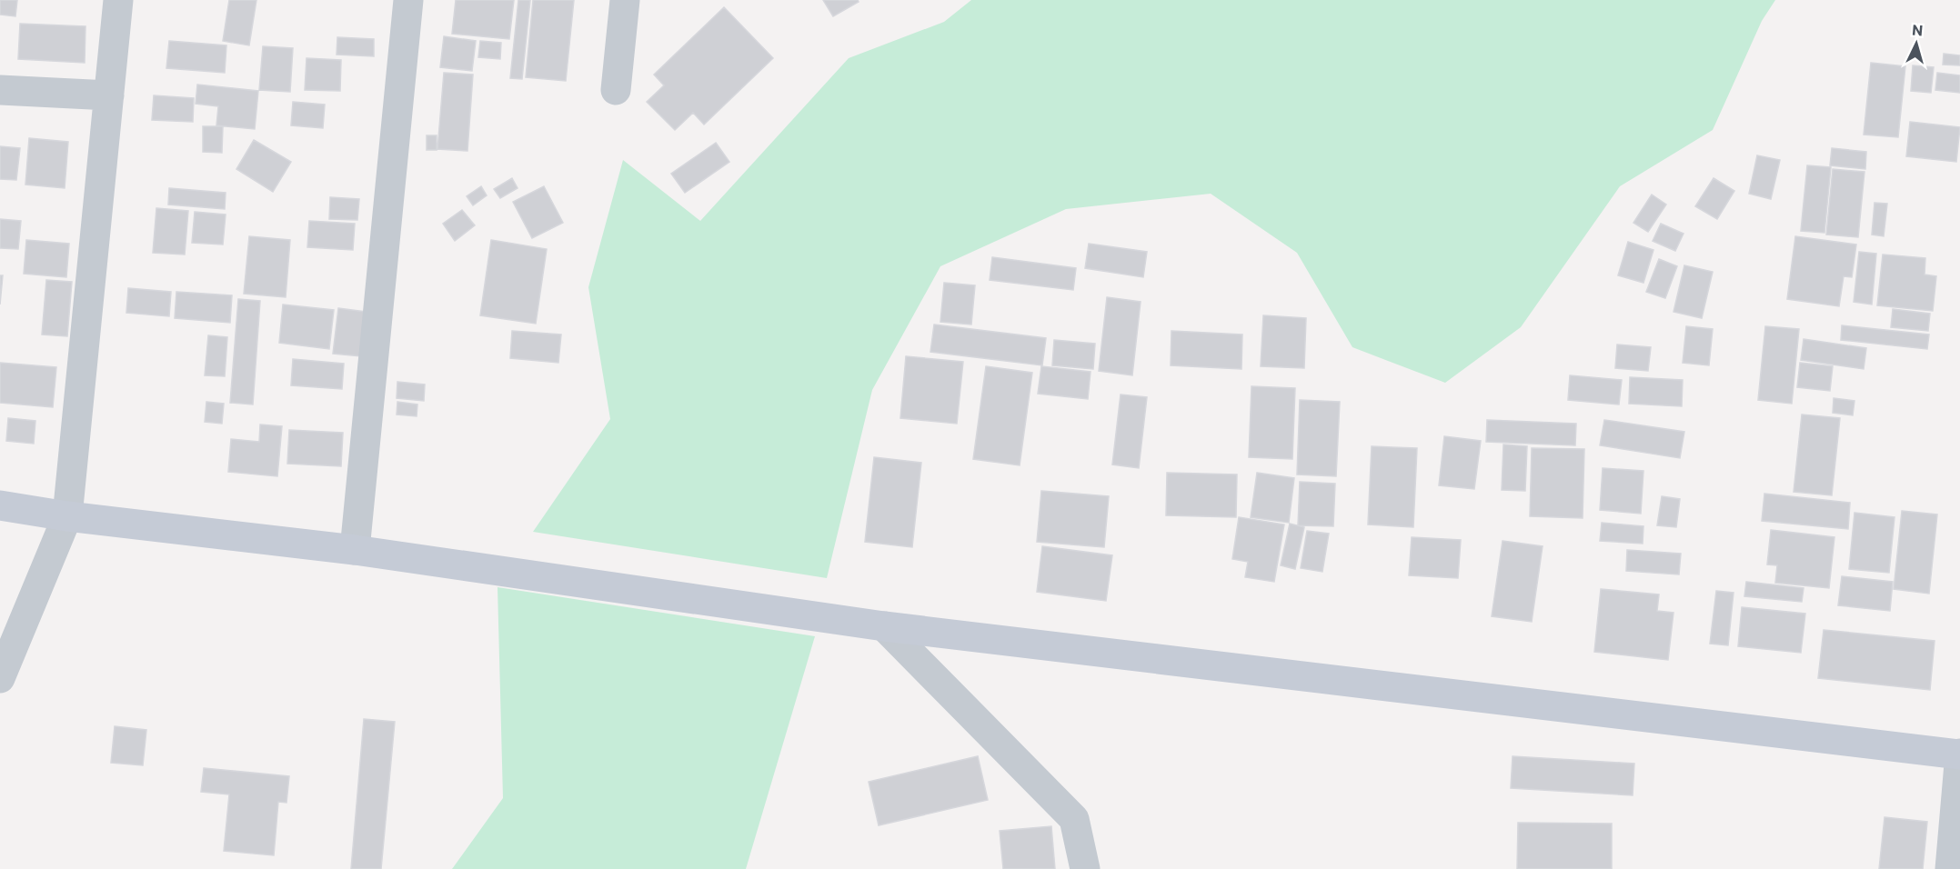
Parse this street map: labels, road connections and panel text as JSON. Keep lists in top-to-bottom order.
{
  "north": "top"
}
